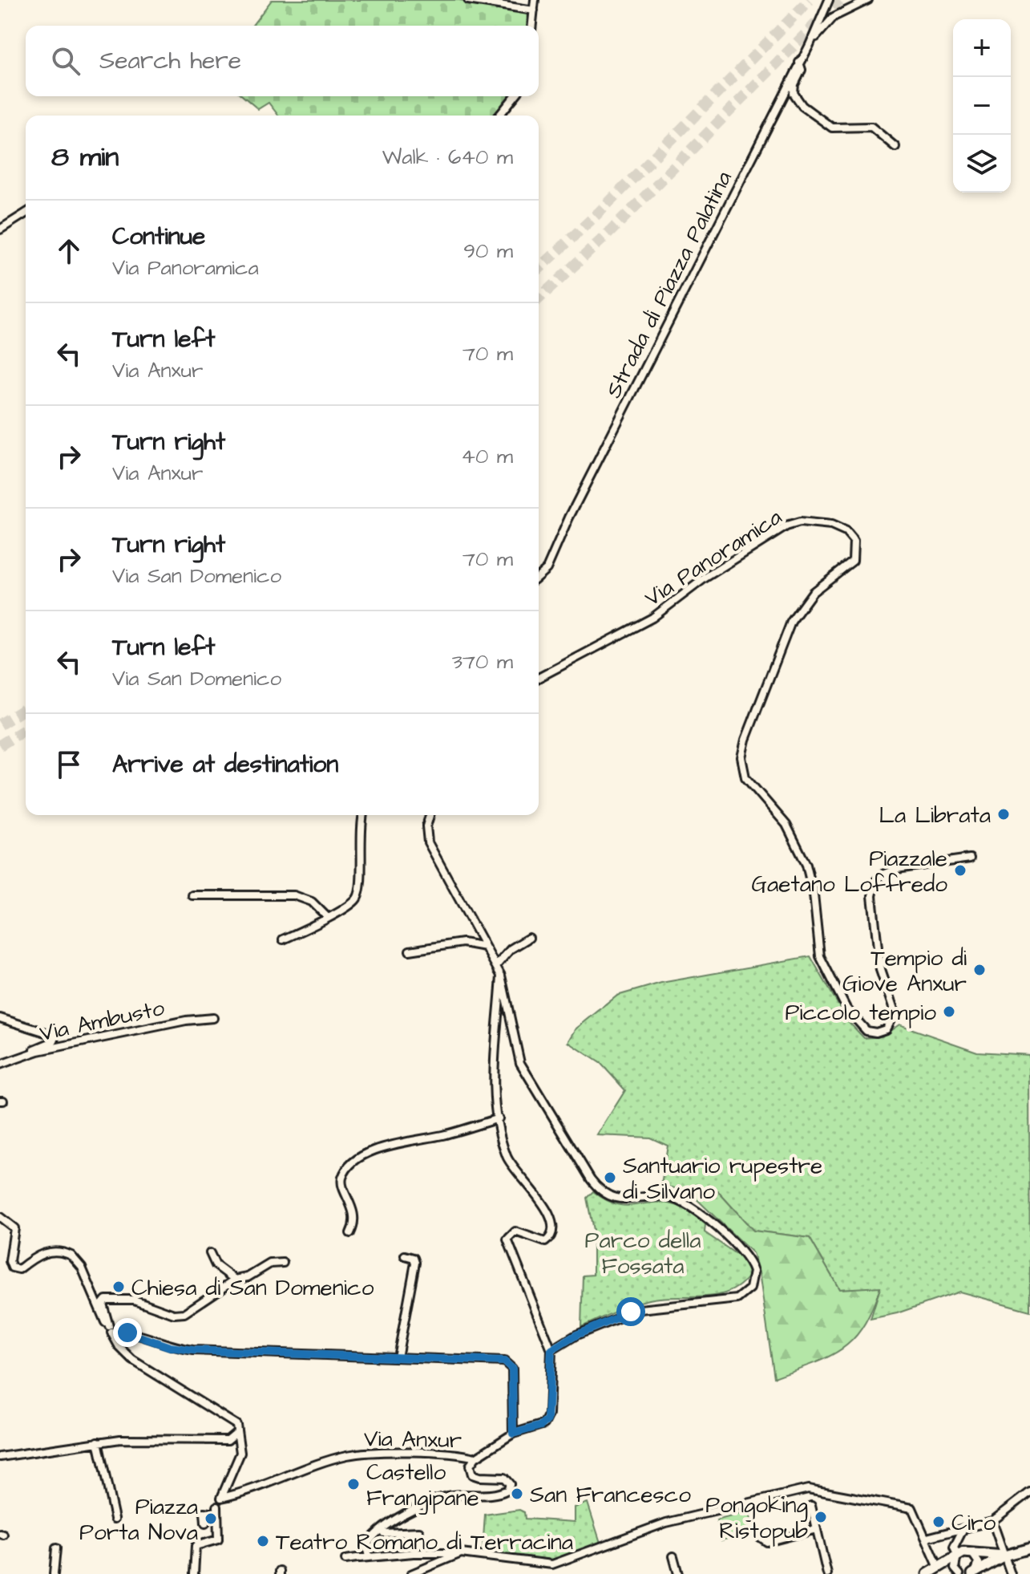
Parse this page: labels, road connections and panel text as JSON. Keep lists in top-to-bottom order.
{
  "streets": {
    "street": [
      "Strada di Piazza Palatina",
      "Via Panoramica",
      "Via Ambusto",
      "Via Anxur"
    ]
  },
  "parks": ["Parco della Fossata"],
  "places": [
    "La Librata",
    "Piazzale Gaetano Loffredo",
    "Tempio di Giove Anxur",
    "Piccolo tempio",
    "Santuario rupestre di Silvano",
    "Chiesa di San Domenico",
    "Castello Frangipane",
    "San Francesco",
    "Pongoking Ristopub",
    "Piazza Porta Nova",
    "Ciro",
    "Teatro Romano di Terracina"
  ],
  "page": {
    "map_buttons": ["+", "−"],
    "search": "Search here",
    "heading": ["8 min", "Walk · 640 m"],
    "list": [
      ["Continue", "Via Panoramica", "90 m"],
      ["Turn left", "Via Anxur", "70 m"],
      ["Turn right", "Via Anxur", "40 m"],
      ["Turn right", "Via San Domenico", "70 m"],
      ["Turn left", "Via San Domenico", "370 m"],
      "Arrive at destination"
    ]
  }
}
